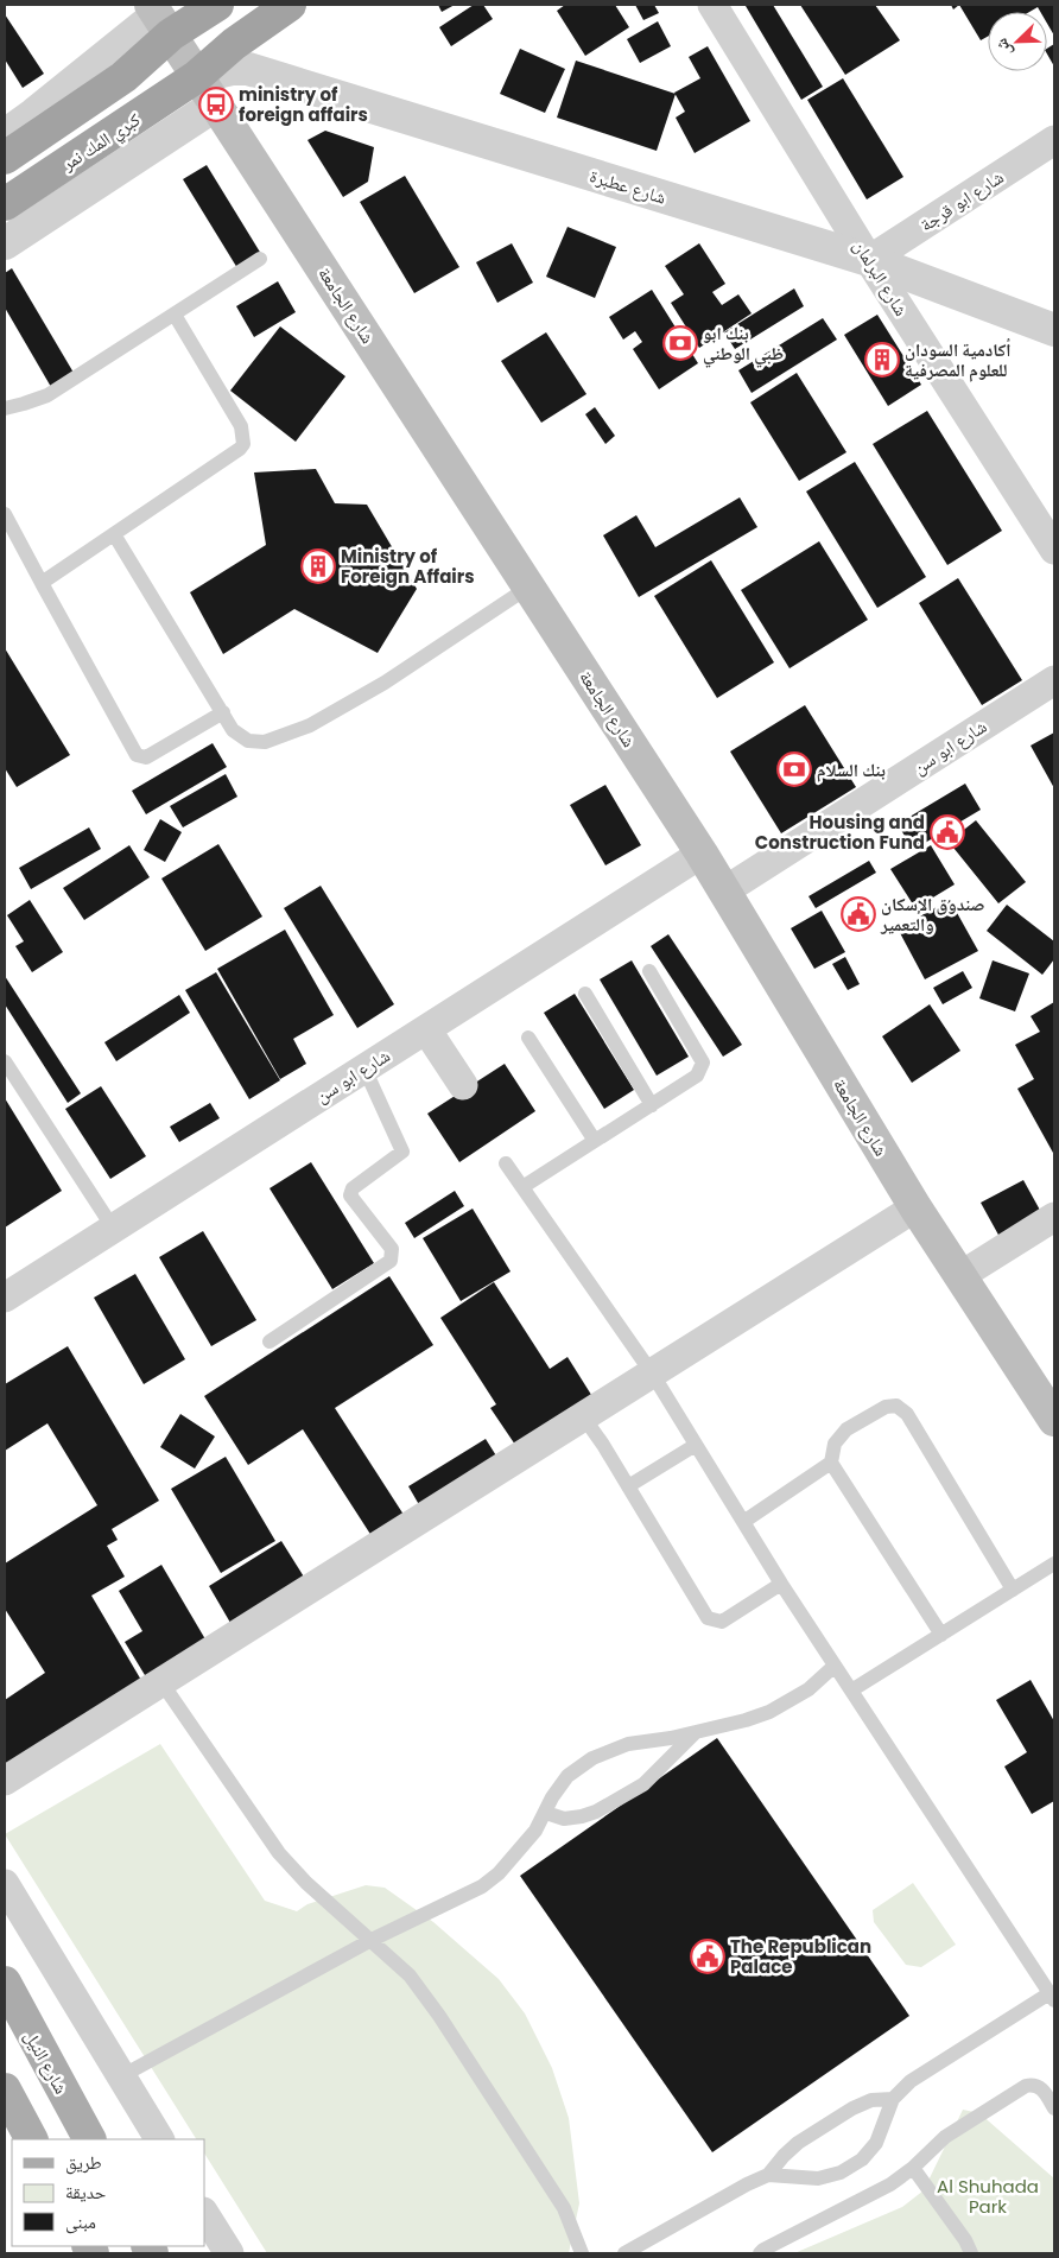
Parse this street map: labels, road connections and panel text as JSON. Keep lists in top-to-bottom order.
{
  "streets": {
    "highway": ["كبري المك نمر"],
    "main road": ["شارع الجامعة", "شارع النيل"],
    "street": [
      "شارع عطبرة",
      "شارع ابو قرجة",
      "شارع البرلمان",
      "شارع ابو سن"
    ]
  },
  "crossings": [
    ["كبري المك نمر", "شارع عطبرة"],
    ["كبري المك نمر", "شارع الجامعة"],
    ["شارع عطبرة", "شارع ابو قرجة"],
    ["شارع عطبرة", "شارع البرلمان"],
    ["شارع عطبرة", "شارع الجامعة"],
    ["شارع ابو قرجة", "شارع البرلمان"],
    ["شارع الجامعة", "شارع ابو سن"]
  ],
  "parks": ["Al Shuhada Park"],
  "places": {
    "bus stop": ["ministry of foreign affairs"],
    "bank": ["بنك ابو ظبي الوطني", "بنك السلام"],
    "building": ["أكادمية السودان للعلوم المصرفية", "Ministry of Foreign Affairs"],
    "public building": ["Housing and Construction Fund", "صندوق الإسكان والتعمير", "The Republican Palace"]
  },
  "legend": ["طريق", "حديقة", "مبنى"],
  "north": "bottom left"
}
